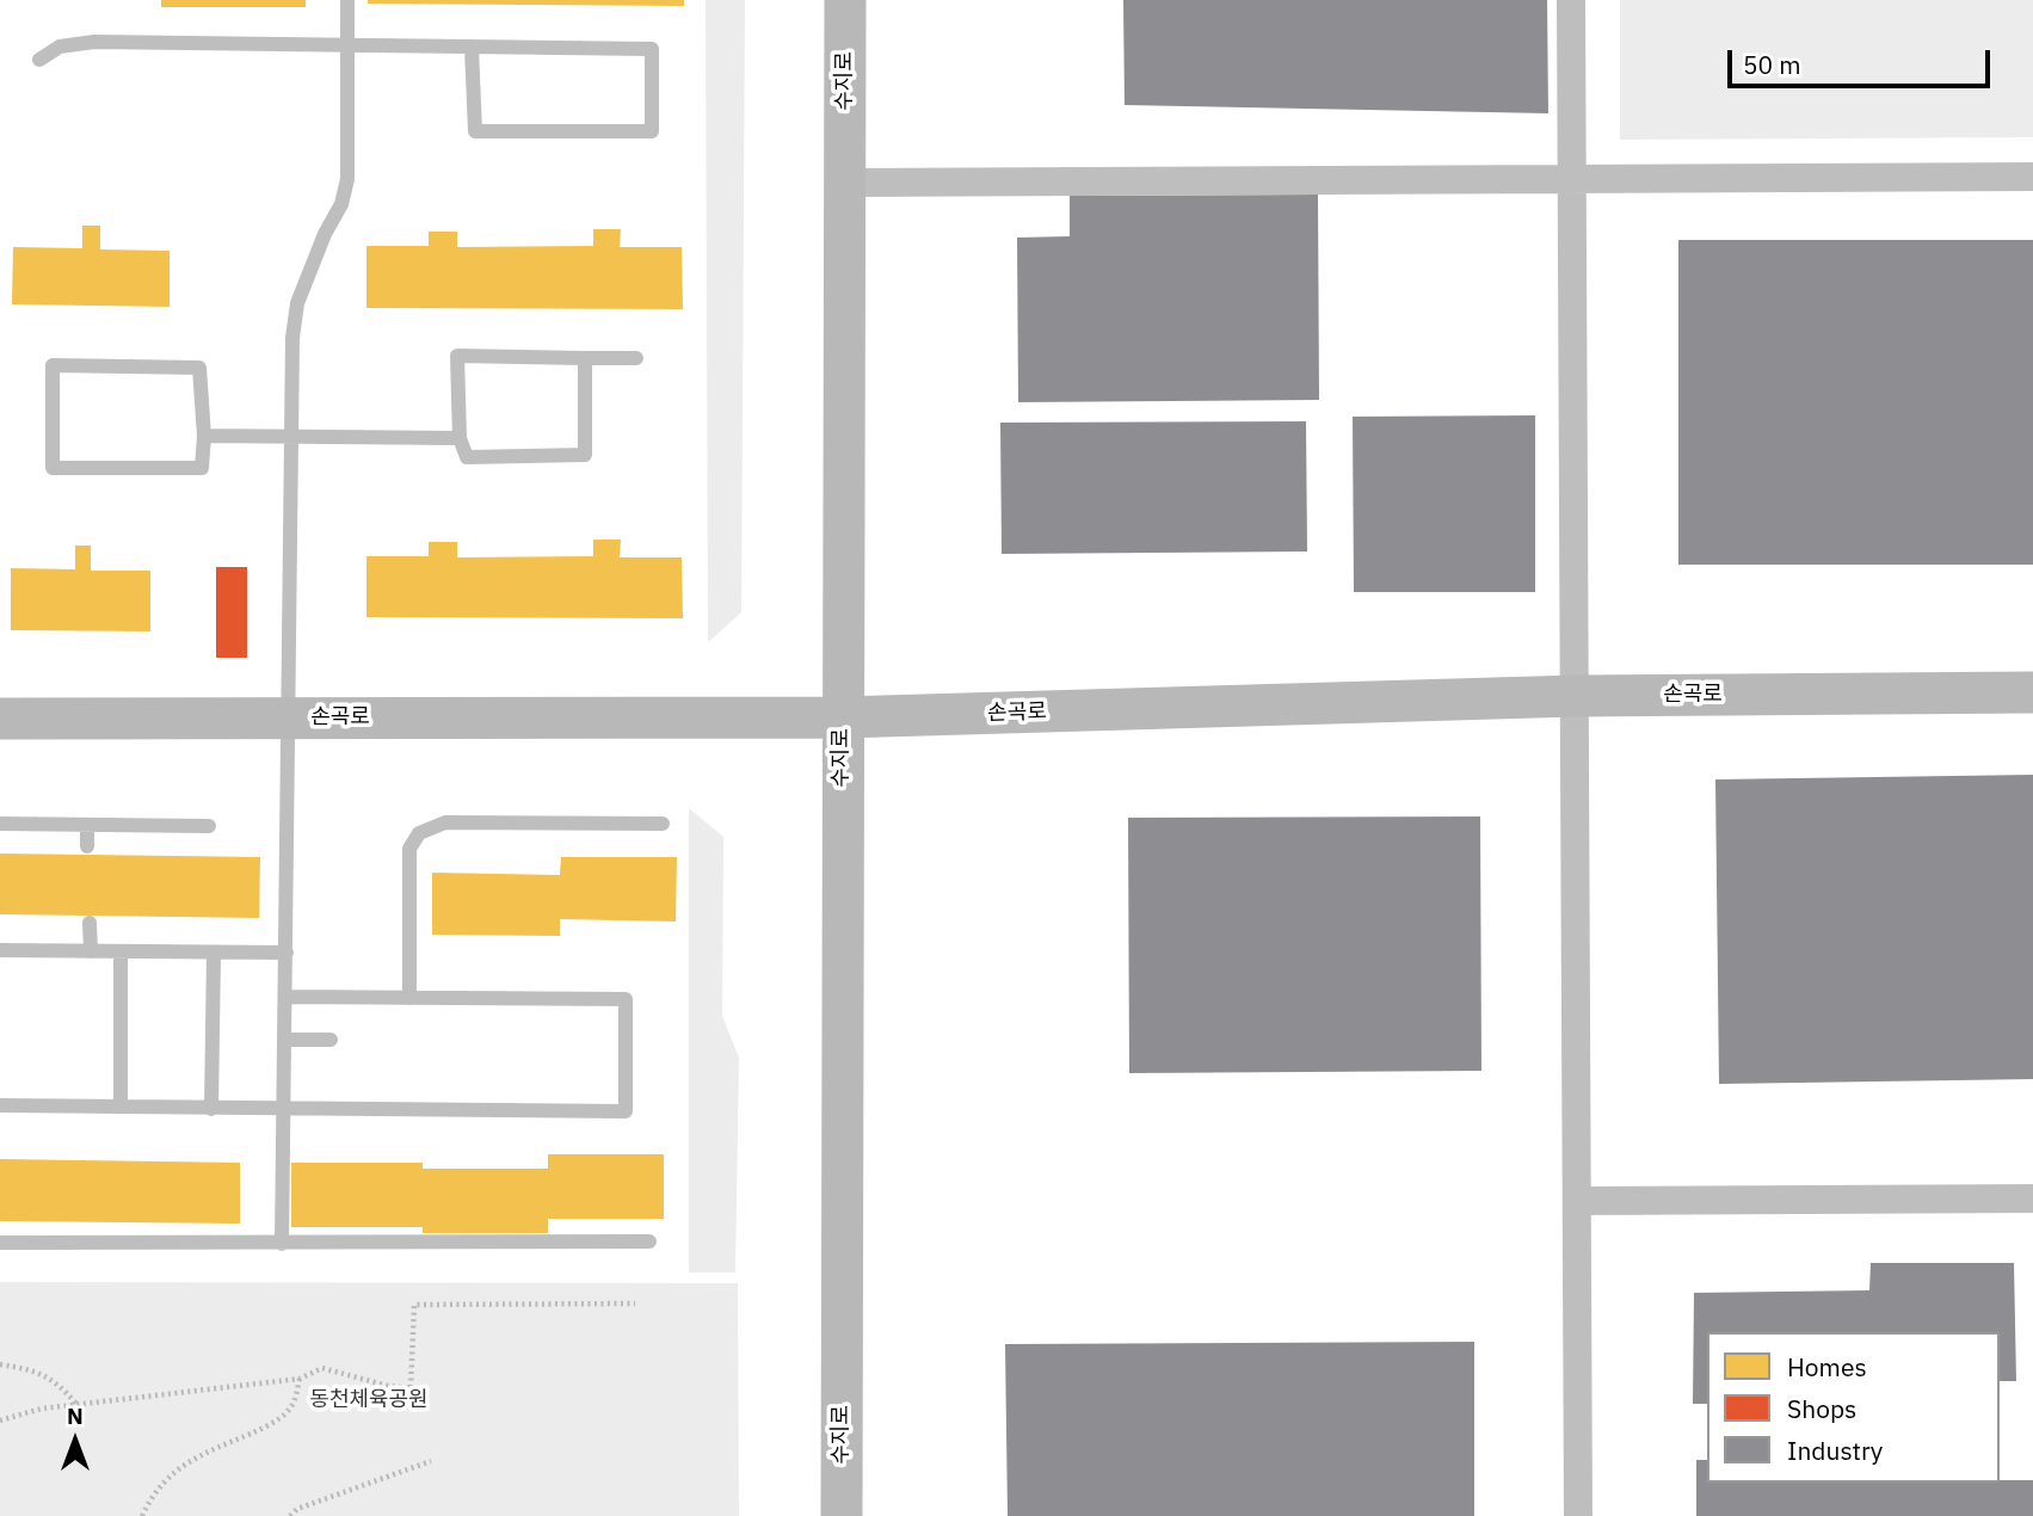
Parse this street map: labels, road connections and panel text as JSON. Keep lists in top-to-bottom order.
{
  "streets": {
    "street": ["수지로", "손곡로"]
  },
  "crossings": [
    ["수지로", "손곡로"]
  ],
  "parks": ["동천체육공원"],
  "legend": ["Homes", "Shops", "Industry"],
  "scale_bar": "50 m",
  "north": "top"
}
